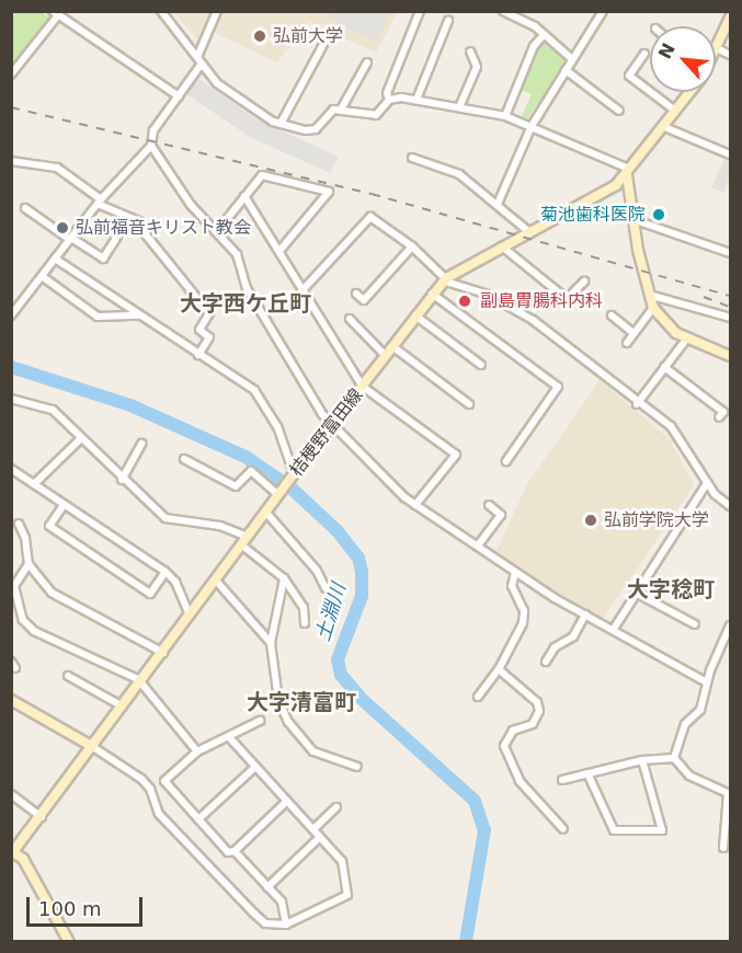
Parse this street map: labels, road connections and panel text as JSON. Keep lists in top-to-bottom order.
{
  "streets": {
    "main road": ["桔梗野富田線"]
  },
  "districts": ["大字西ケ丘町", "大字稔町", "大字清富町"],
  "water": ["土淵川"],
  "places": [
    "弘前大学",
    "菊池歯科医院",
    "弘前福音キリスト教会",
    "副島胃腸科内科",
    "弘前学院大学"
  ],
  "scale_bar": "100 m",
  "north": "top left"
}
